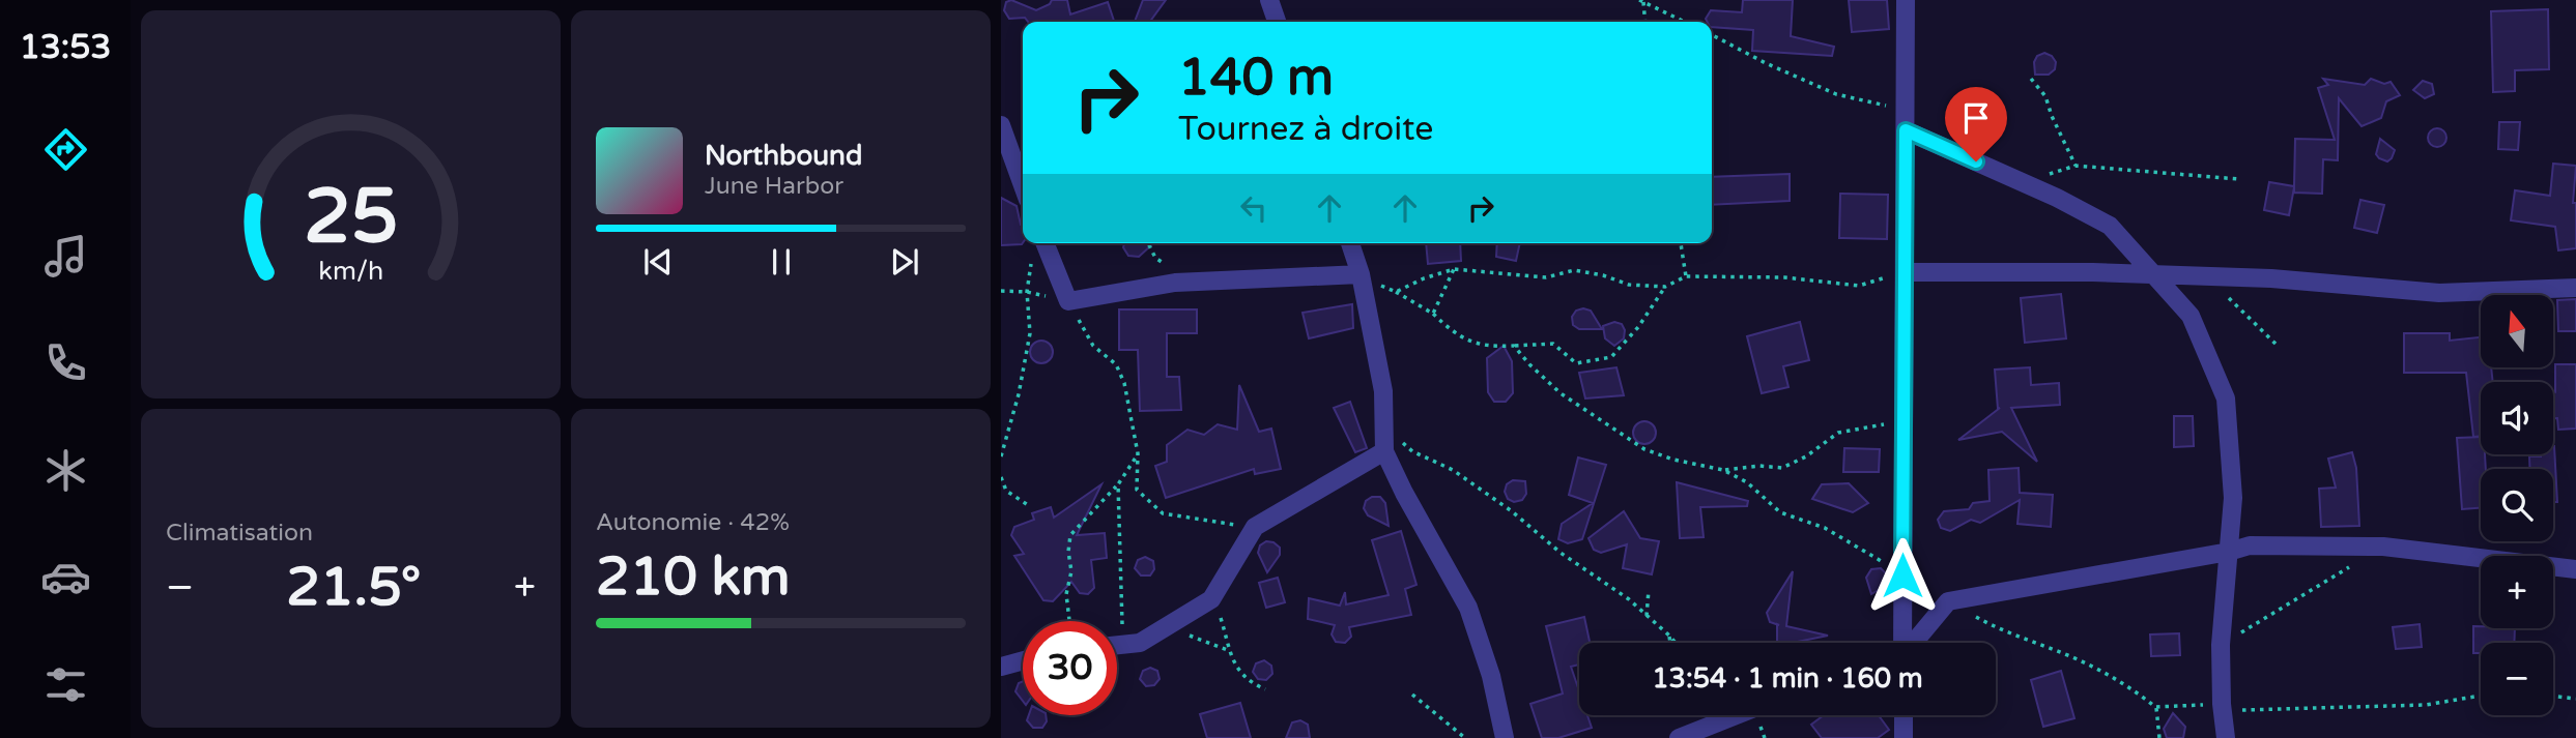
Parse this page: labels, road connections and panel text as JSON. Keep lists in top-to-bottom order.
{
  "north": "top",
  "page": {
    "tabs": "13:53",
    "turn": ["140 m", "Tournez à droite"],
    "song": ["Northbound", "June Harbor"],
    "map_buttons": ["+", "−"],
    "tile": [
      "Climatisation",
      ["Autonomie · 42%", "210 km"]
    ],
    "heat": ["−", "21.5°", "+"],
    "limit": "30",
    "trip": "13:54 · 1 min · 160 m",
    "gauge": ["25", "km/h"]
  }
}
